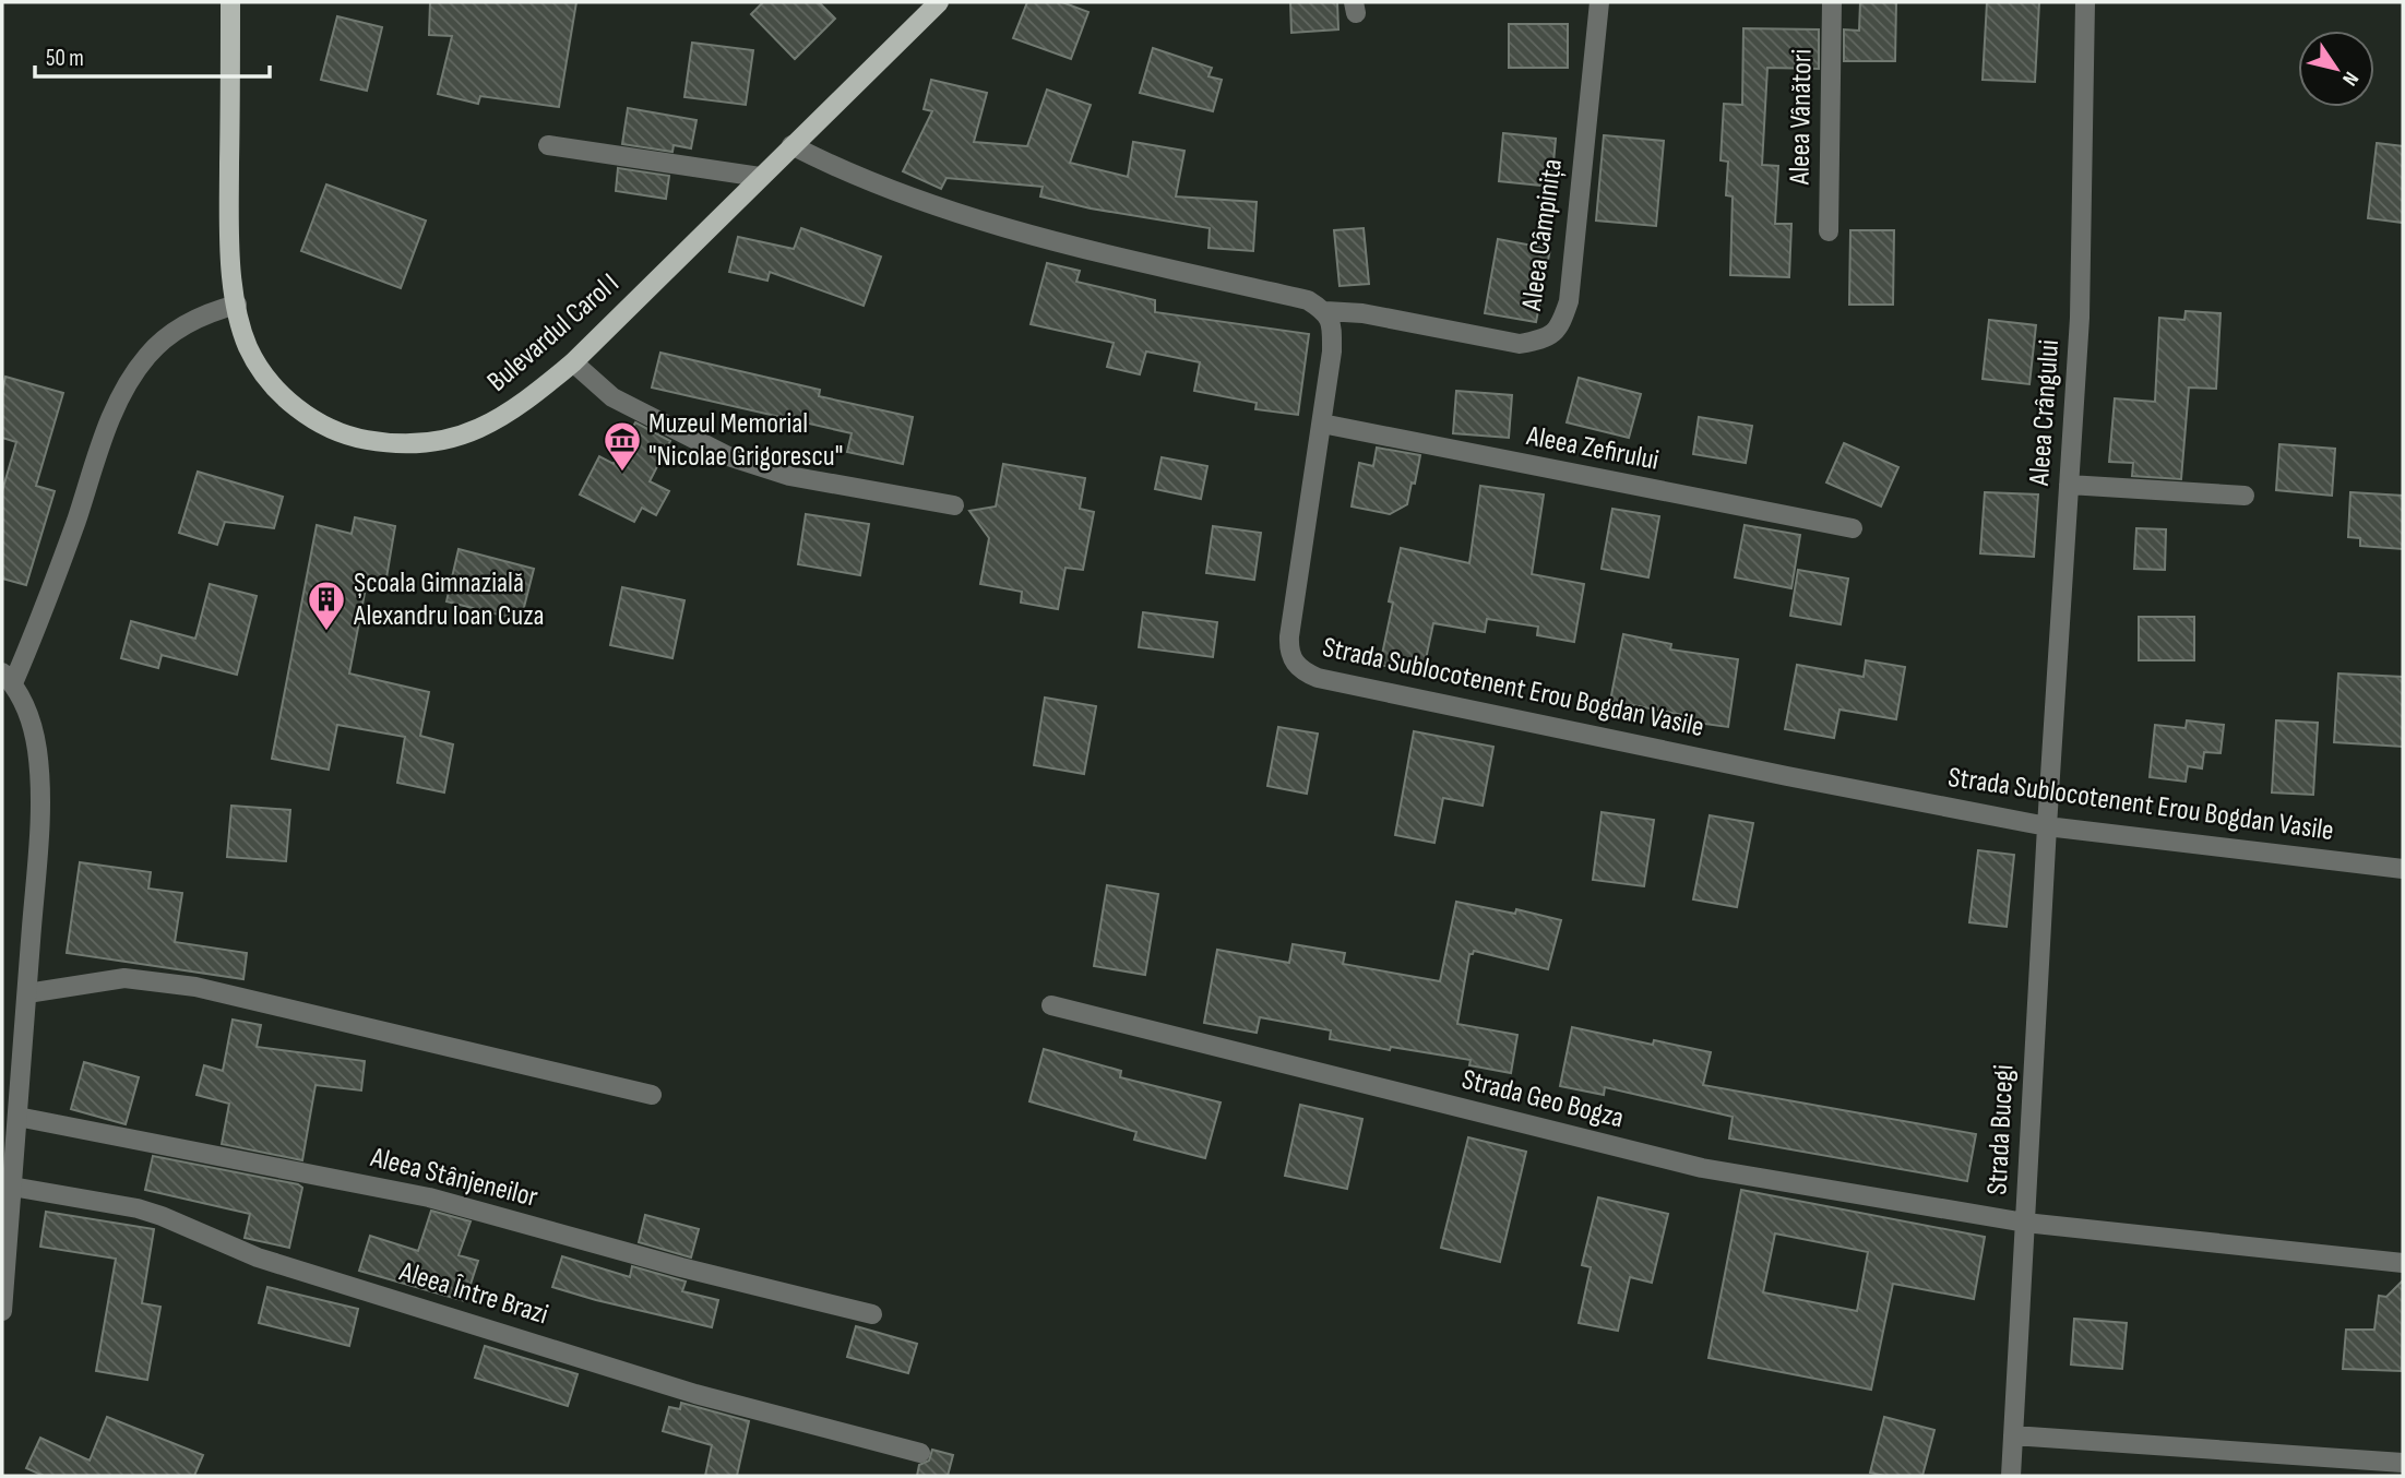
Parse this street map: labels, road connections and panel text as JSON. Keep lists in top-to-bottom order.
{
  "streets": {
    "main road": ["Bulevardul Carol I"],
    "street": [
      "Aleea Vânători",
      "Aleea Câmpinița",
      "Aleea Crângului",
      "Aleea Zefirului",
      "Strada Sublocotenent Erou Bogdan Vasile",
      "Strada Geo Bogza",
      "Strada Bucegi",
      "Aleea Stânjeneilor",
      "Aleea Între Brazi"
    ]
  },
  "crossings": [
    ["Aleea Câmpinița", "Strada Sublocotenent Erou Bogdan Vasile"],
    ["Aleea Crângului", "Strada Sublocotenent Erou Bogdan Vasile"],
    ["Aleea Crângului", "Strada Bucegi"],
    ["Aleea Zefirului", "Strada Sublocotenent Erou Bogdan Vasile"],
    ["Strada Sublocotenent Erou Bogdan Vasile", "Strada Bucegi"],
    ["Strada Geo Bogza", "Strada Bucegi"]
  ],
  "places": {
    "museum": ["Muzeul Memorial \"Nicolae Grigorescu\""],
    "building": ["Școala Gimnazială Alexandru Ioan Cuza"]
  },
  "scale_bar": "50 m",
  "north": "bottom right"
}
